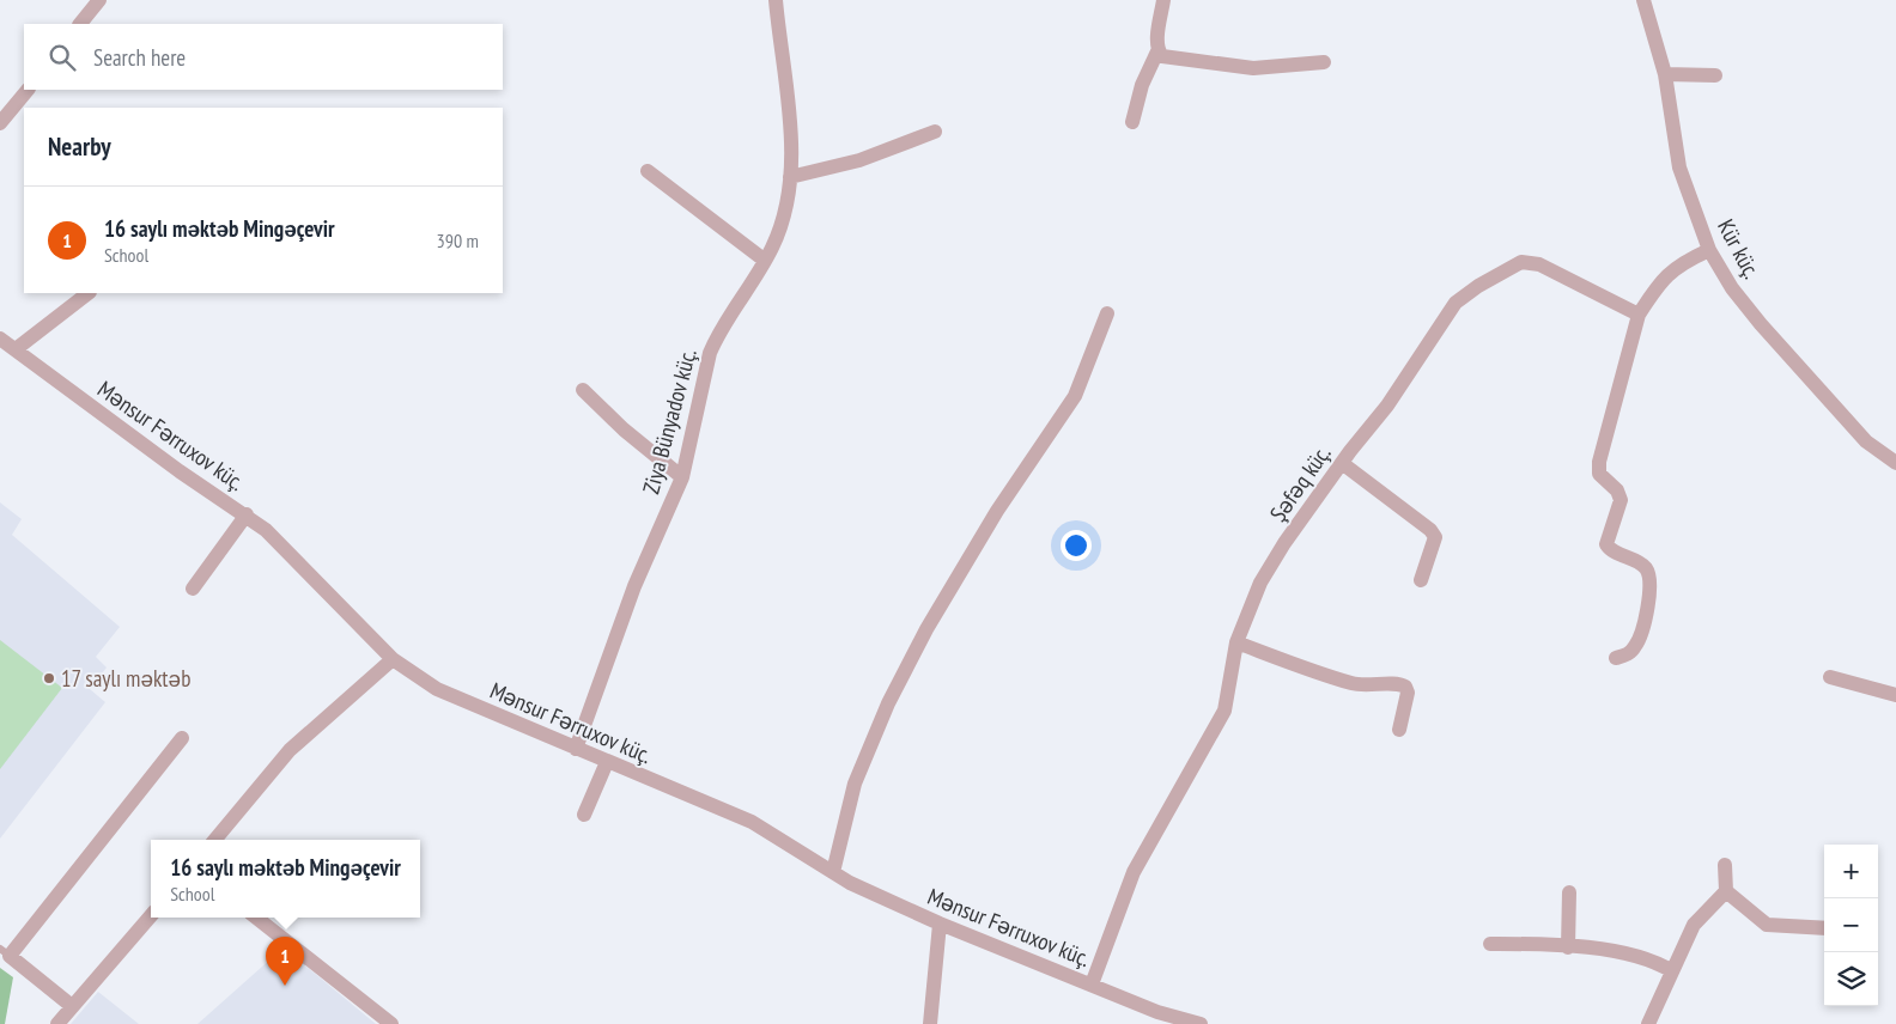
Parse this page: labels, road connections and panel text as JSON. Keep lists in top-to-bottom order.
{
  "streets": {
    "street": [
      "Kür küç.",
      "Ziya Bünyadov küç.",
      "Mənsur Fərruxov küç.",
      "Şəfəq küç."
    ]
  },
  "crossings": [
    ["Ziya Bünyadov küç.", "Mənsur Fərruxov küç."],
    ["Mənsur Fərruxov küç.", "Şəfəq küç."]
  ],
  "places": ["17 saylı məktəb"],
  "page": {
    "search": "Search here",
    "heading": "Nearby",
    "list": [
      {
        "mark": "1",
        "name": "16 saylı məktəb Mingəçevir",
        "note": "School",
        "value": "390 m"
      }
    ],
    "popup": ["16 saylı məktəb Mingəçevir", "School"],
    "map_buttons": ["+", "−"],
    "pins": "1"
  }
}
